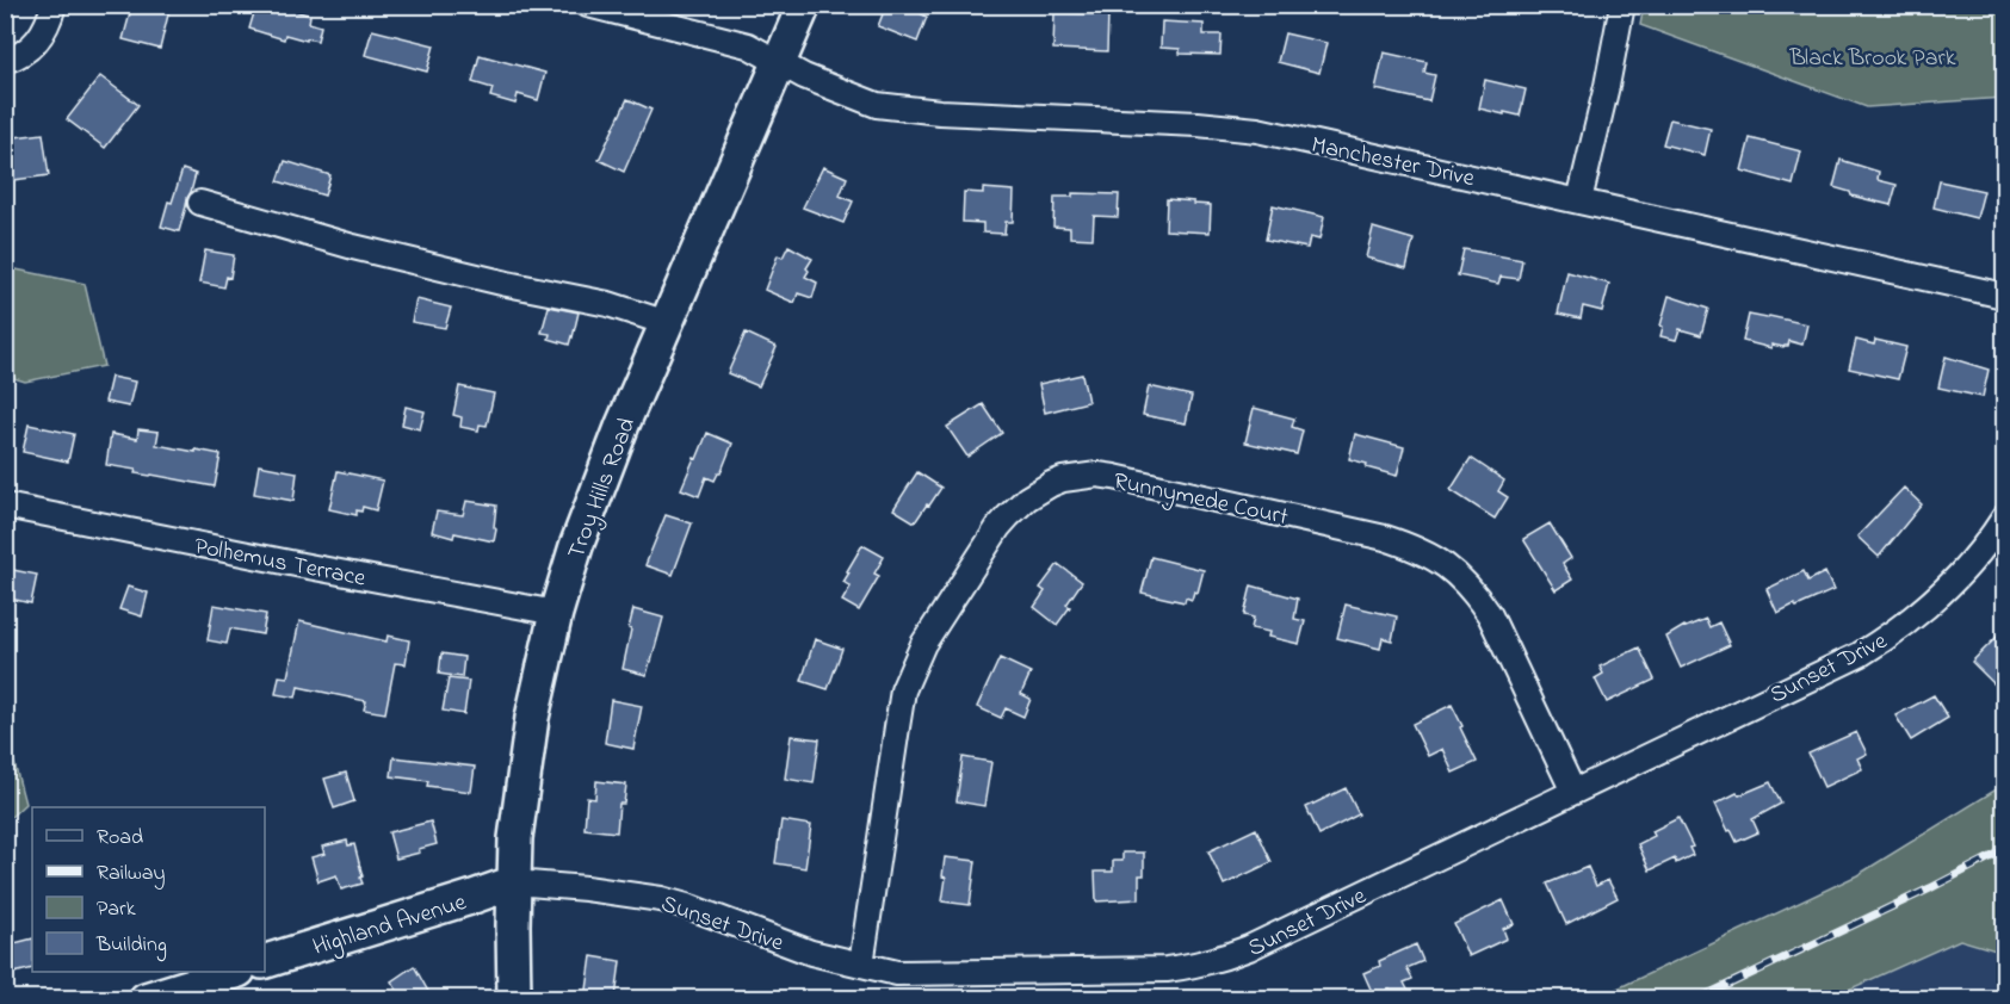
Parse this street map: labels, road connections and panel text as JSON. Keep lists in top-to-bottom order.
{
  "streets": {
    "main road": ["Troy Hills Road", "Highland Avenue"],
    "street": [
      "Manchester Drive",
      "Runnymede Court",
      "Polhemus Terrace",
      "Sunset Drive"
    ]
  },
  "crossings": [
    ["Manchester Drive", "Troy Hills Road"],
    ["Troy Hills Road", "Polhemus Terrace"],
    ["Troy Hills Road", "Sunset Drive"],
    ["Troy Hills Road", "Highland Avenue"],
    ["Runnymede Court", "Sunset Drive"],
    ["Sunset Drive", "Highland Avenue"]
  ],
  "parks": ["Black Brook Park"],
  "legend": [
    "Road",
    "Railway",
    "Park",
    "Building"
  ]
}
